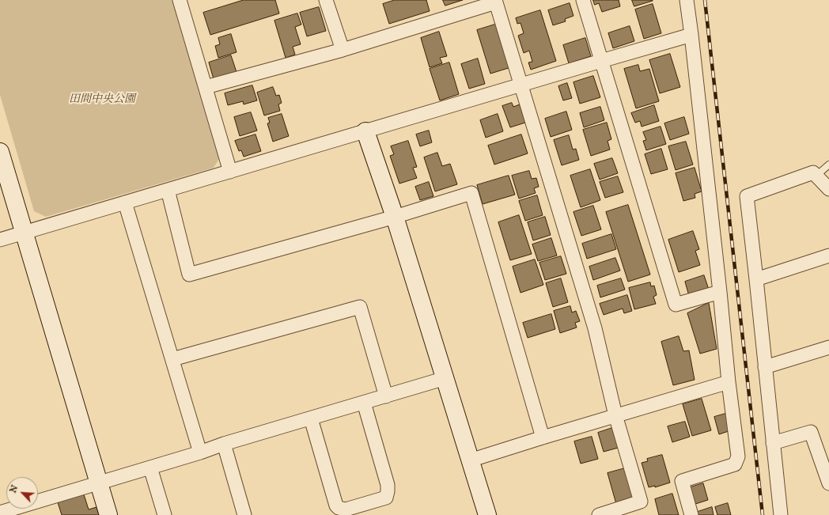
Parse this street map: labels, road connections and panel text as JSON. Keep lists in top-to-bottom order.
{
  "parks": ["田間中央公園"],
  "north": "top left"
}
